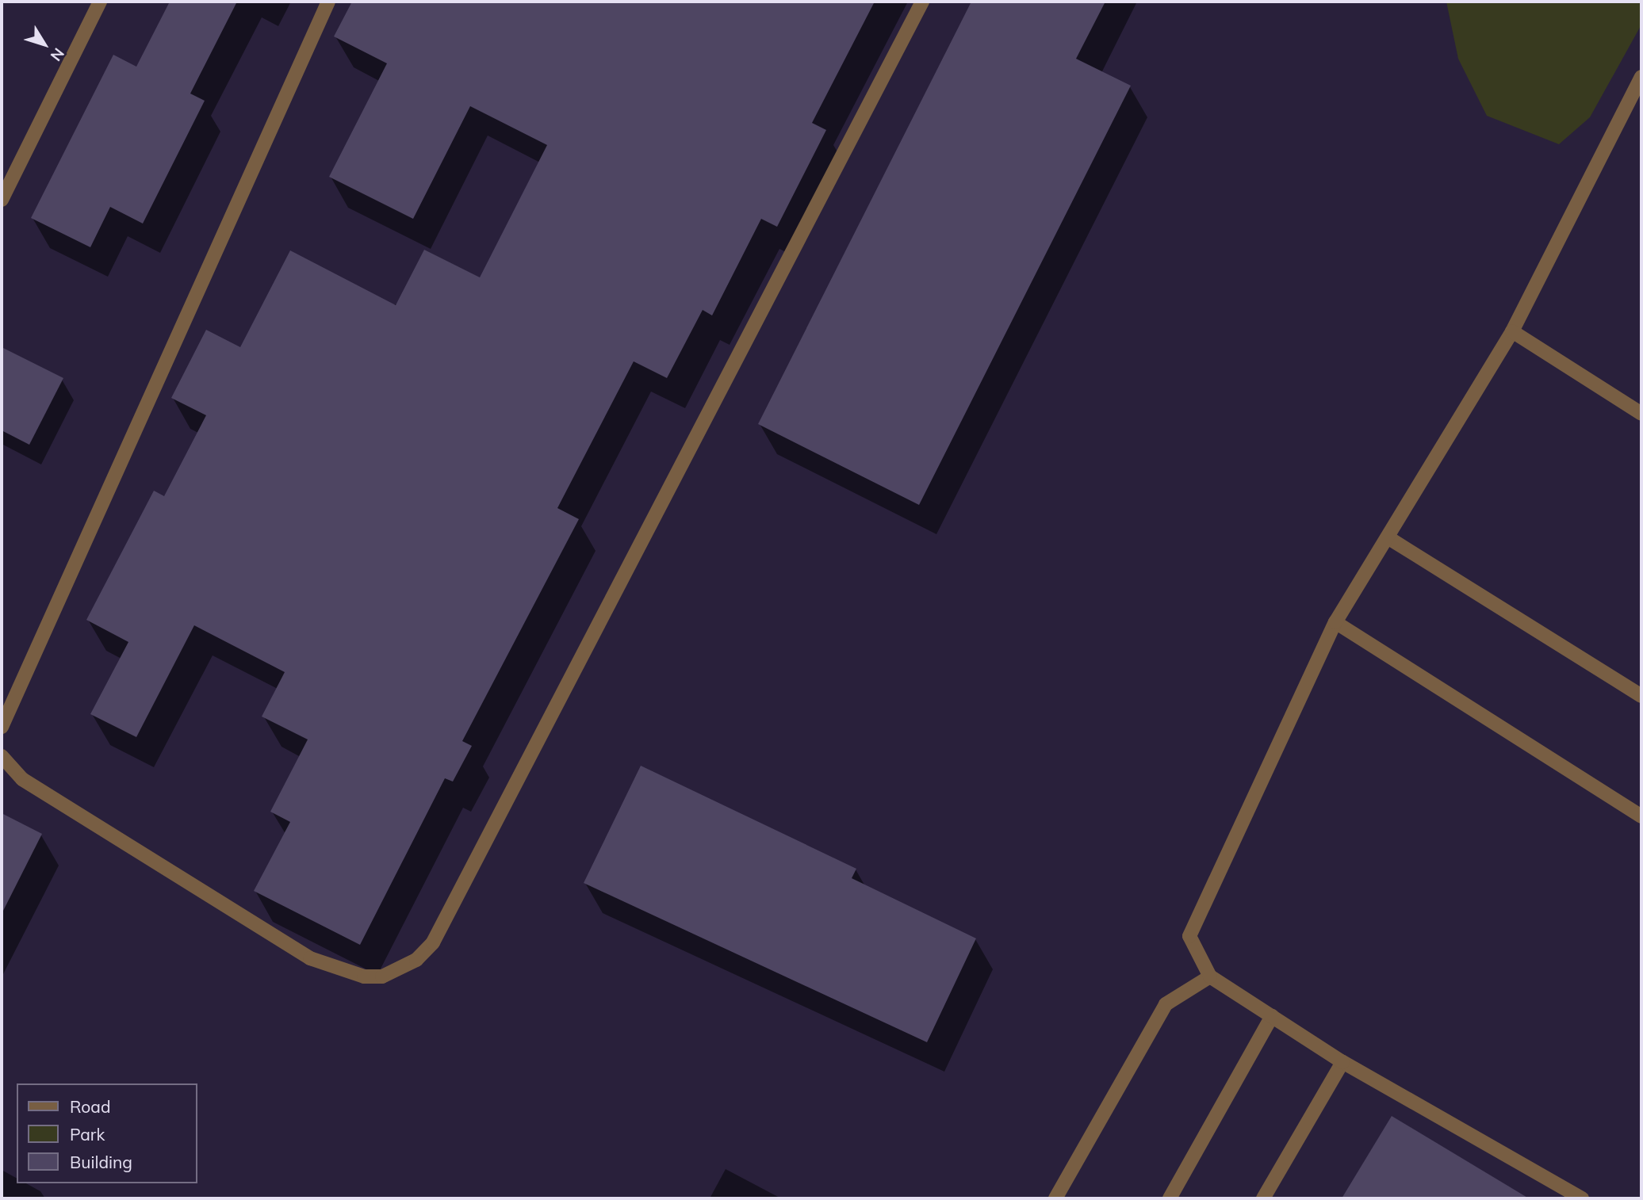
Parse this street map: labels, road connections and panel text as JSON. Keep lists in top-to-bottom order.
{
  "legend": ["Road", "Park", "Building"],
  "north": "bottom right"
}
